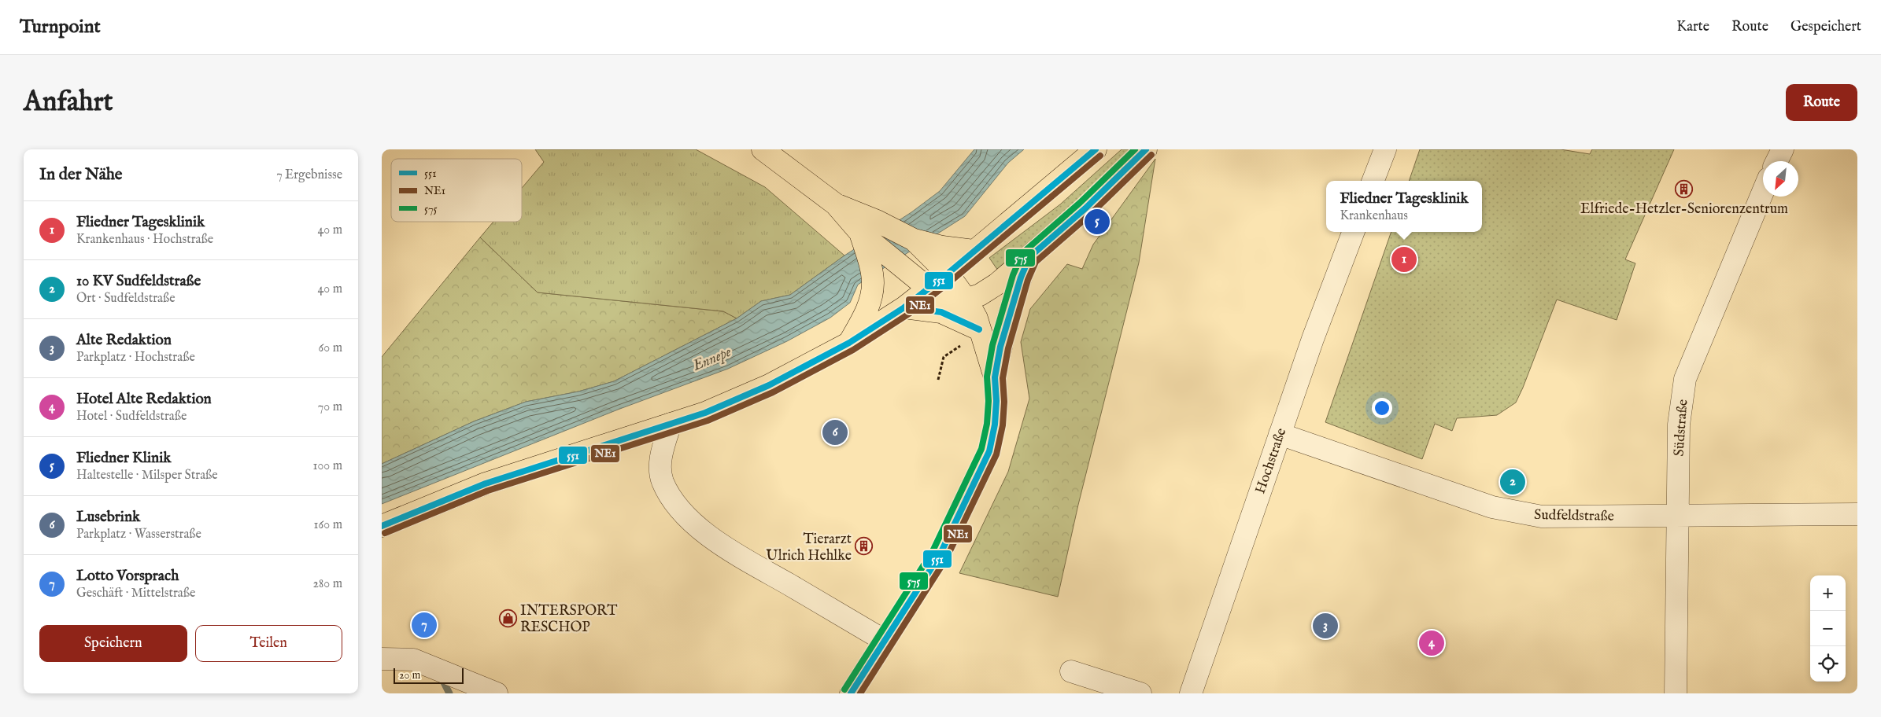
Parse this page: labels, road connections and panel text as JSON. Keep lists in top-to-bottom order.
{
  "streets": {
    "street": ["Südstraße", "Hochstraße", "Sudfeldstraße"]
  },
  "crossings": [
    ["Südstraße", "Sudfeldstraße"],
    ["Hochstraße", "Sudfeldstraße"]
  ],
  "water": ["Ennepe"],
  "places": {
    "building": ["Elfriede-Hetzler-Seniorenzentrum", "Tierarzt Ulrich Hehlke"],
    "shop": ["INTERSPORT RESCHOP"]
  },
  "lines": ["transit line 551", "transit line 575", "transit line NE1"],
  "legend": ["551", "NE1", "575"],
  "scale_bar": "20 m",
  "north": "bottom left",
  "page": {
    "header": "Turnpoint",
    "nav": ["Karte", "Route", "Gespeichert"],
    "buttons": [
      "Route",
      ["Speichern", "Teilen"]
    ],
    "title": "Anfahrt",
    "heading": ["In der Nähe", "7 Ergebnisse"],
    "popup": ["Fliedner Tagesklinik", "Krankenhaus"],
    "list": [
      {
        "mark": "1",
        "name": "Fliedner Tagesklinik",
        "note": "Krankenhaus · Hochstraße",
        "value": "40 m"
      },
      {
        "mark": "2",
        "name": "10 KV Sudfeldstraße",
        "note": "Ort · Sudfeldstraße",
        "value": "40 m"
      },
      {
        "mark": "3",
        "name": "Alte Redaktion",
        "note": "Parkplatz · Hochstraße",
        "value": "60 m"
      },
      {
        "mark": "4",
        "name": "Hotel Alte Redaktion",
        "note": "Hotel · Sudfeldstraße",
        "value": "70 m"
      },
      {
        "mark": "5",
        "name": "Fliedner Klinik",
        "note": "Haltestelle · Milsper Straße",
        "value": "100 m"
      },
      {
        "mark": "6",
        "name": "Lusebrink",
        "note": "Parkplatz · Wasserstraße",
        "value": "160 m"
      },
      {
        "mark": "7",
        "name": "Lotto Vorsprach",
        "note": "Geschäft · Mittelstraße",
        "value": "280 m"
      }
    ],
    "pins": [
      "5",
      "1",
      "6",
      "2",
      "7",
      "3",
      "4"
    ],
    "map_buttons": ["+", "−"],
    "scale": "20 m"
  }
}
